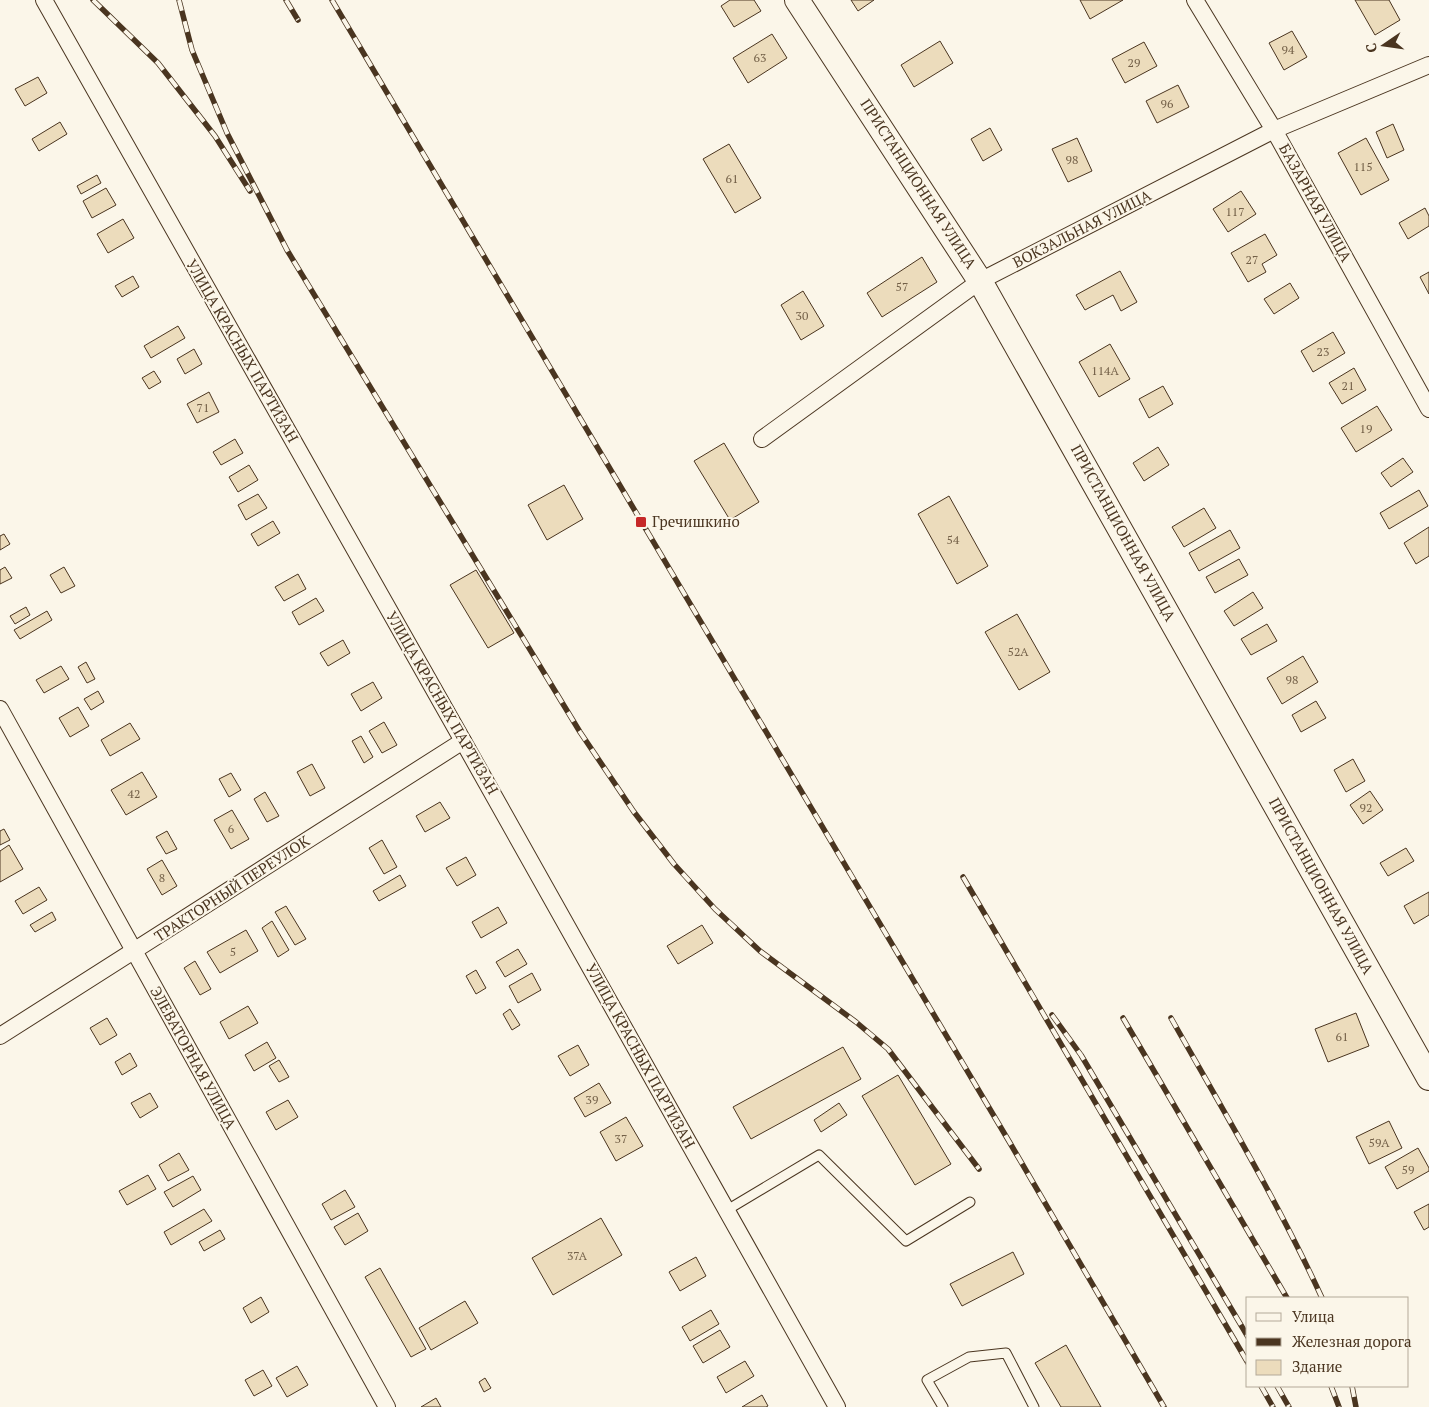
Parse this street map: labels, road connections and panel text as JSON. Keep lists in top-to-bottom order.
{
  "streets": {
    "street": [
      "ПРИСТАНЦИОННАЯ УЛИЦА",
      "БАЗАРНАЯ УЛИЦА",
      "ВОКЗАЛЬНАЯ УЛИЦА",
      "УЛИЦА КРАСНЫХ ПАРТИЗАН",
      "ТРАКТОРНЫЙ ПЕРЕУЛОК",
      "ЭЛЕВАТОРНАЯ УЛИЦА"
    ]
  },
  "crossings": [
    ["ПРИСТАНЦИОННАЯ УЛИЦА", "ВОКЗАЛЬНАЯ УЛИЦА"],
    ["БАЗАРНАЯ УЛИЦА", "ВОКЗАЛЬНАЯ УЛИЦА"],
    ["УЛИЦА КРАСНЫХ ПАРТИЗАН", "ТРАКТОРНЫЙ ПЕРЕУЛОК"],
    ["ТРАКТОРНЫЙ ПЕРЕУЛОК", "ЭЛЕВАТОРНАЯ УЛИЦА"]
  ],
  "places": {
    "transit": ["Гречишкино"]
  },
  "house_numbers": [
    "94",
    "63",
    "29",
    "96",
    "98",
    "115",
    "61",
    "117",
    "27",
    "57",
    "30",
    "23",
    "114А",
    "21",
    "71",
    "19",
    "54",
    "52А",
    "98",
    "42",
    "92",
    "6",
    "8",
    "5",
    "61",
    "39",
    "37",
    "59А",
    "59",
    "37А"
  ],
  "legend": ["Улица", "Железная дорога", "Здание"],
  "north": "left"
}
